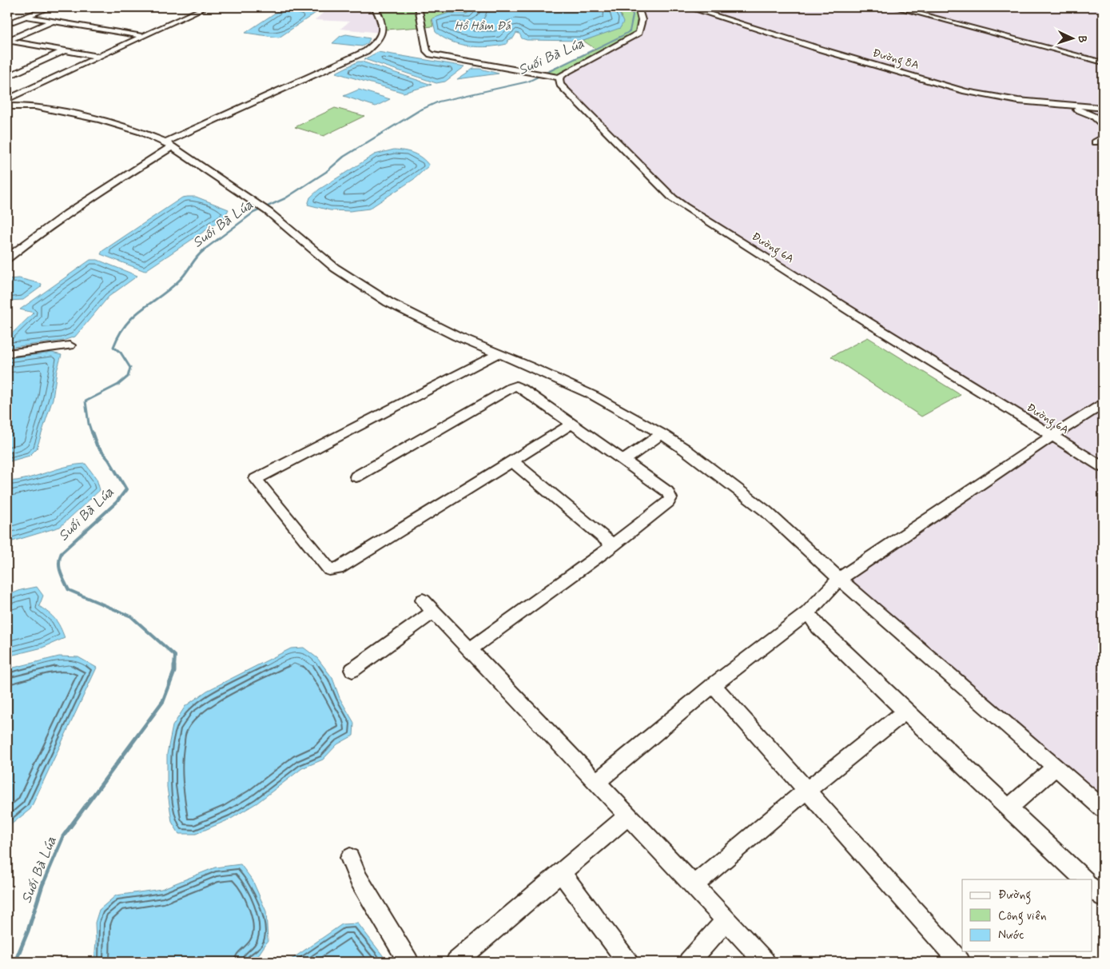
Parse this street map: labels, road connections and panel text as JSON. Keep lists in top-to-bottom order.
{
  "streets": {
    "street": ["Đường 8A", "Đường 6A"]
  },
  "water": ["Hồ Hầm Đá", "Suối Bà Lúa"],
  "legend": ["Đường", "Công viên", "Nước"],
  "north": "right"
}
